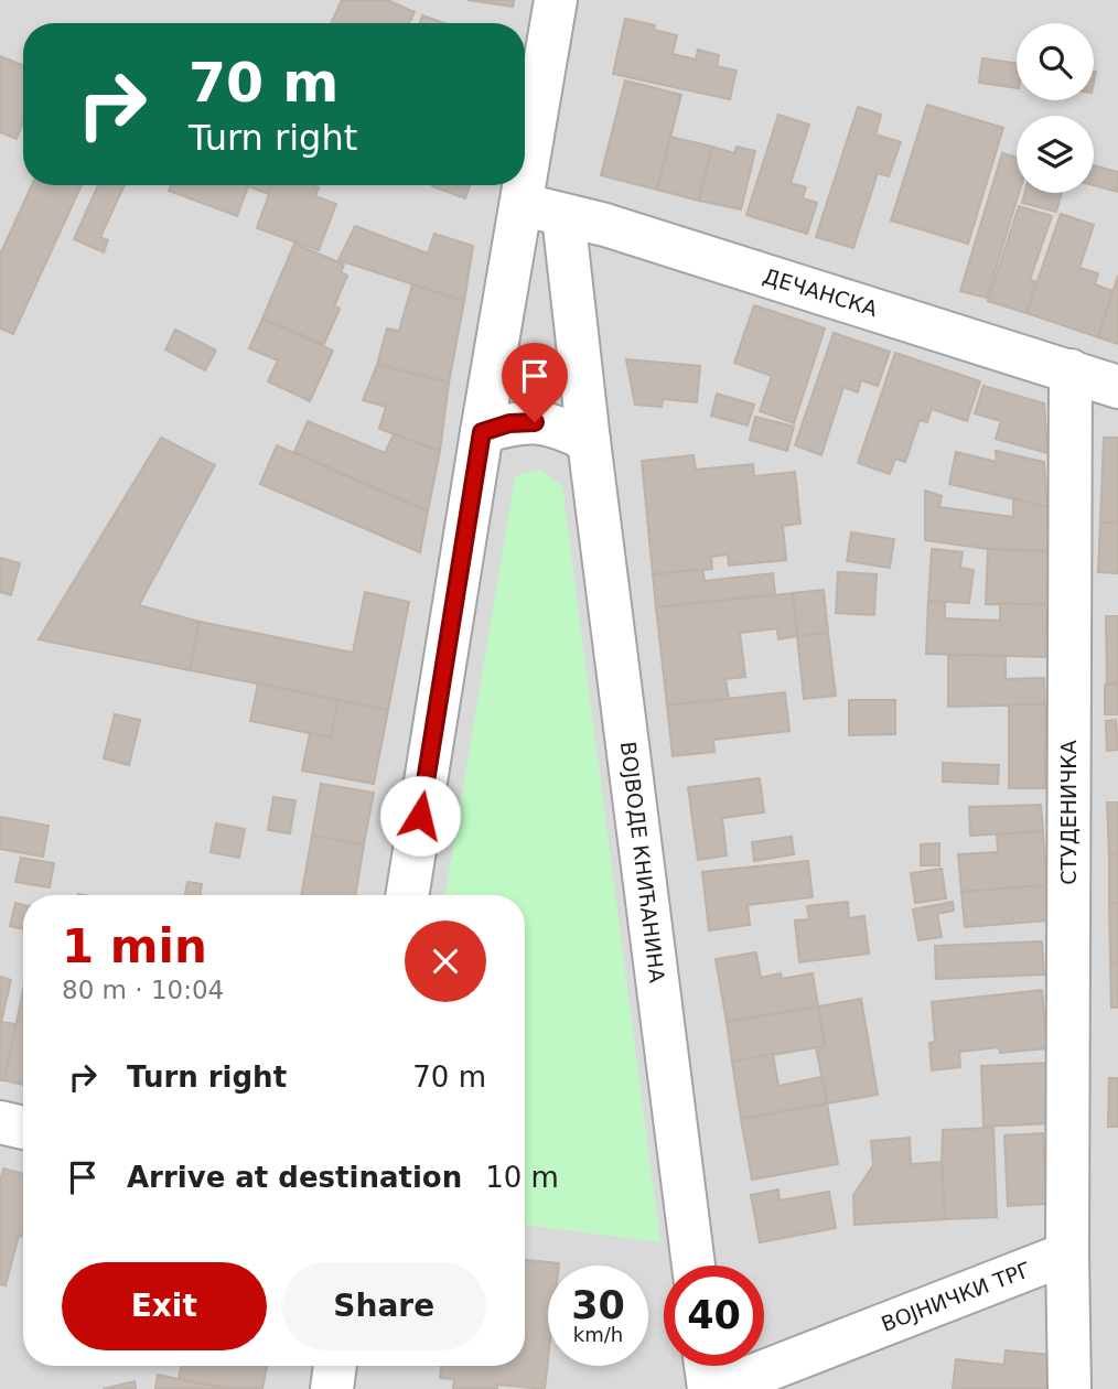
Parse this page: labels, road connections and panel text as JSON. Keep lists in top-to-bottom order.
{
  "streets": {
    "street": [
      "ДЕЧАНСКА",
      "СТУДЕНИЧКА",
      "ВОЈВОДЕ КНИЋАНИНА",
      "ВОЈНИЧКИ ТРГ"
    ]
  },
  "crossings": [
    ["ДЕЧАНСКА", "СТУДЕНИЧКА"],
    ["ДЕЧАНСКА", "ВОЈВОДЕ КНИЋАНИНА"],
    ["СТУДЕНИЧКА", "ВОЈНИЧКИ ТРГ"]
  ],
  "page": {
    "turn": ["70 m", "Turn right"],
    "heading": ["1 min", "80 m · 10:04"],
    "list": [
      {
        "name": "Turn right",
        "value": "70 m"
      },
      {
        "name": "Arrive at destination",
        "value": "10 m"
      }
    ],
    "buttons": ["Exit", "Share"],
    "speed": "30 km/h",
    "limit": "40"
  }
}
